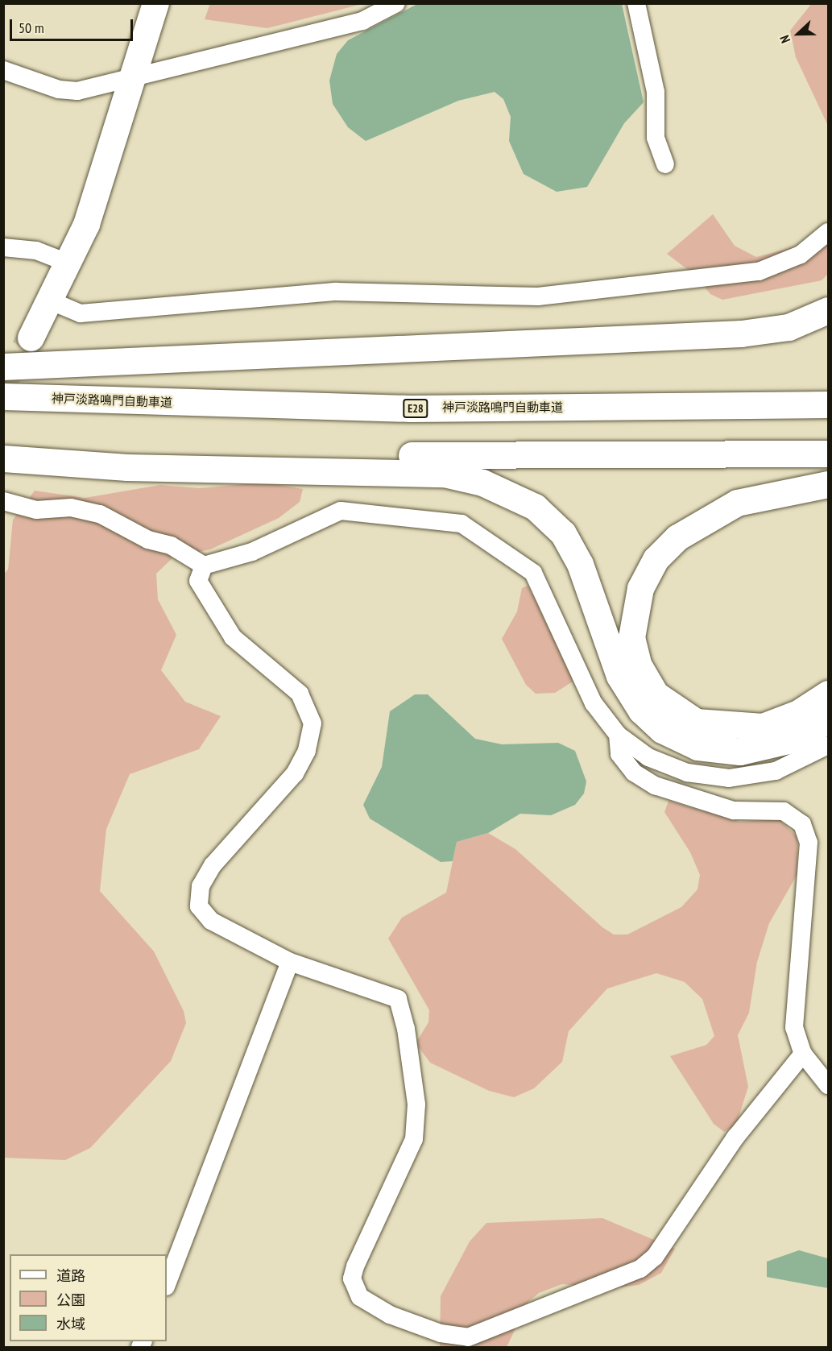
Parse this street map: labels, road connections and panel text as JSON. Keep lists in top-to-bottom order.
{
  "streets": {
    "main road": ["神戸淡路鳴門自動車道", "E28"]
  },
  "legend": ["道路", "公園", "水域"],
  "scale_bar": "50 m",
  "north": "left"
}
